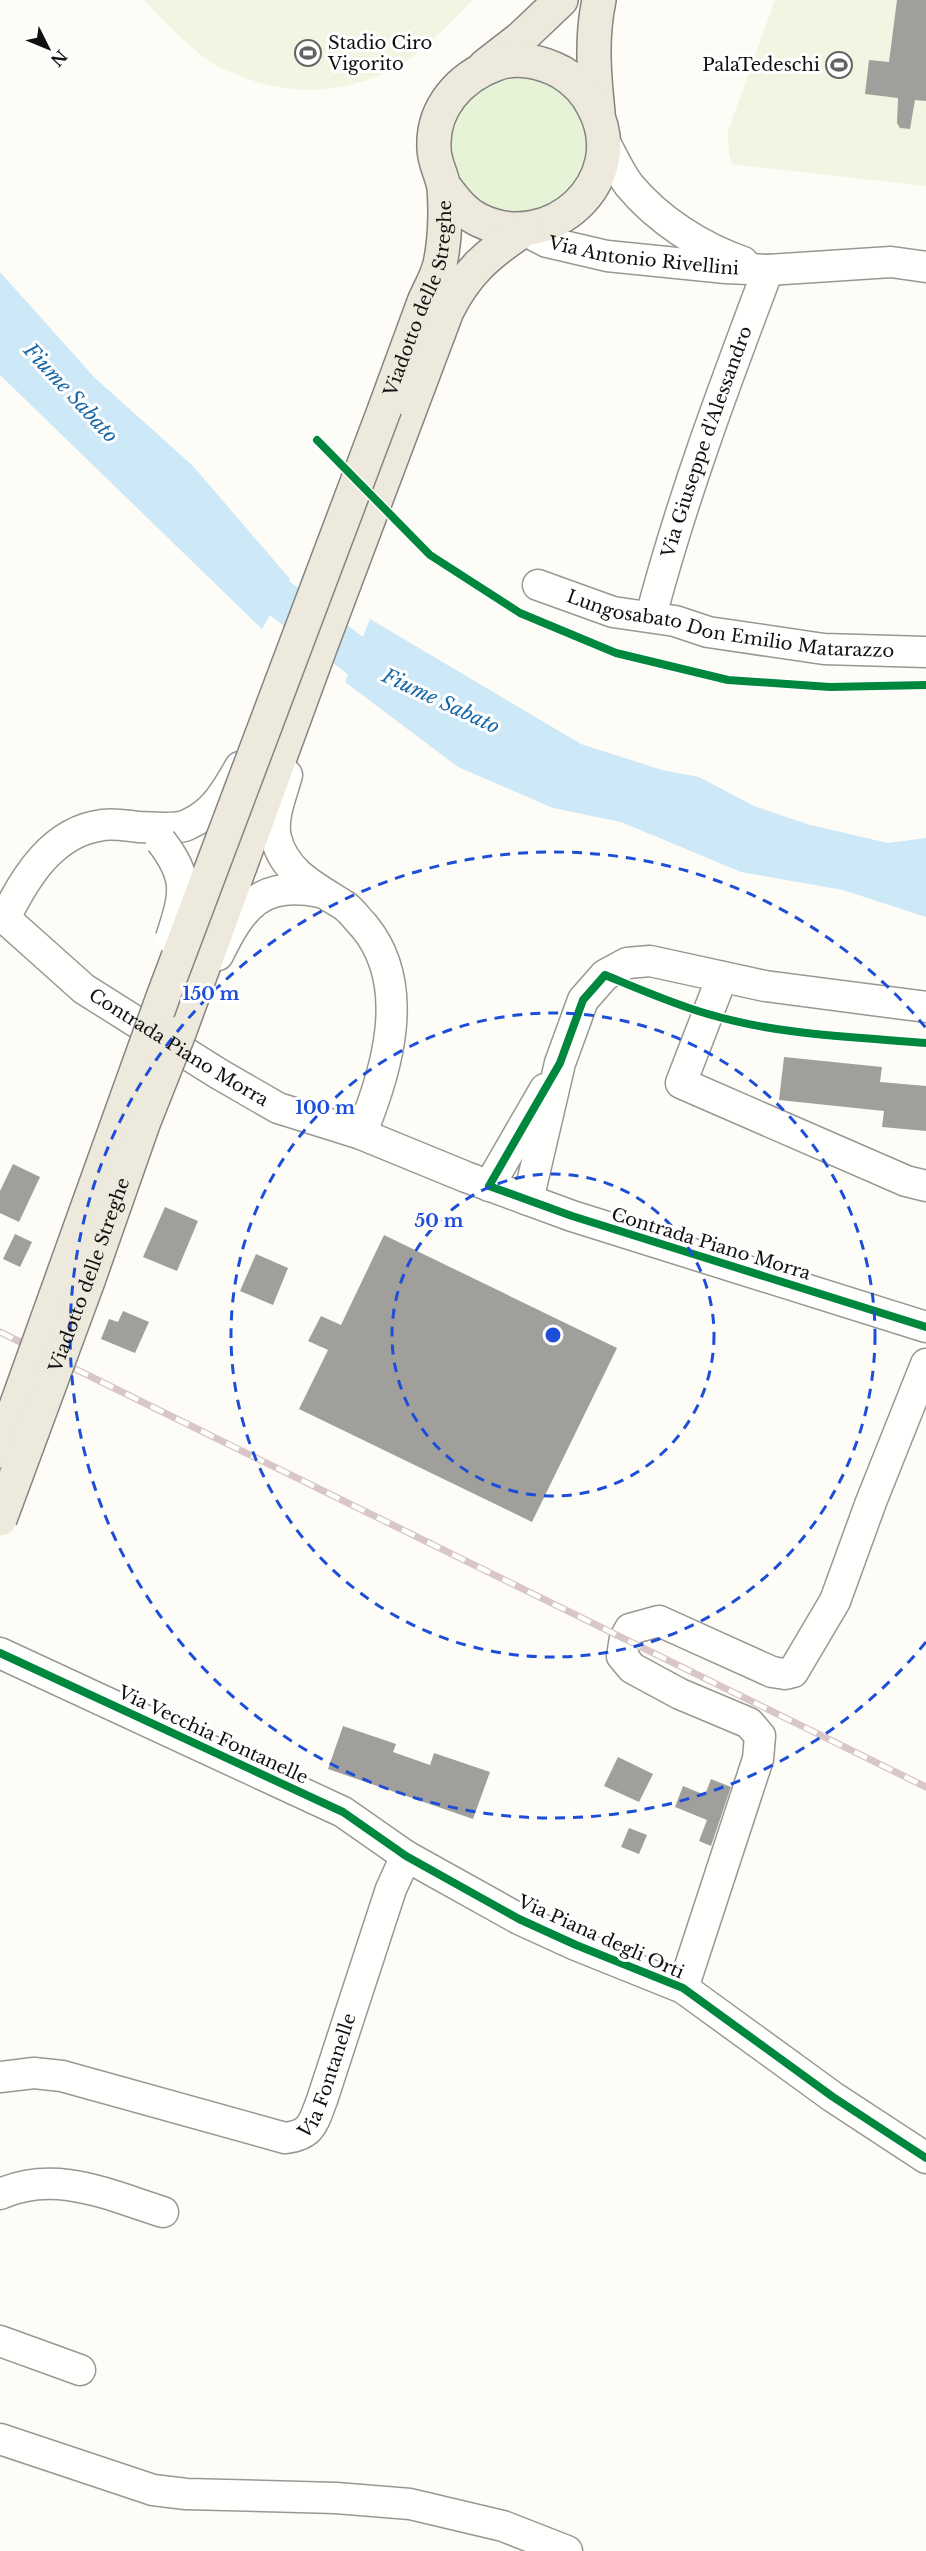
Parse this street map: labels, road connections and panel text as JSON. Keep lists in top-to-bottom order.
{
  "streets": {
    "main road": ["Viadotto delle Streghe"],
    "street": [
      "Via Antonio Rivellini",
      "Via Giuseppe d'Alessandro",
      "Lungosabato Don Emilio Matarazzo",
      "Contrada Piano Morra",
      "Via Vecchia Fontanelle",
      "Via Piana degli Orti",
      "Via Fontanelle"
    ]
  },
  "crossings": [
    ["Via Antonio Rivellini", "Viadotto delle Streghe"],
    ["Via Antonio Rivellini", "Via Giuseppe d'Alessandro"],
    ["Via Giuseppe d'Alessandro", "Lungosabato Don Emilio Matarazzo"],
    ["Via Vecchia Fontanelle", "Via Piana degli Orti"],
    ["Via Vecchia Fontanelle", "Via Fontanelle"],
    ["Via Piana degli Orti", "Via Fontanelle"]
  ],
  "water": ["Fiume Sabato"],
  "places": {
    "sports": ["Stadio Ciro Vigorito", "PalaTedeschi"]
  },
  "north": "bottom right",
  "rings": ["150 m", "100 m", "50 m"]
}
